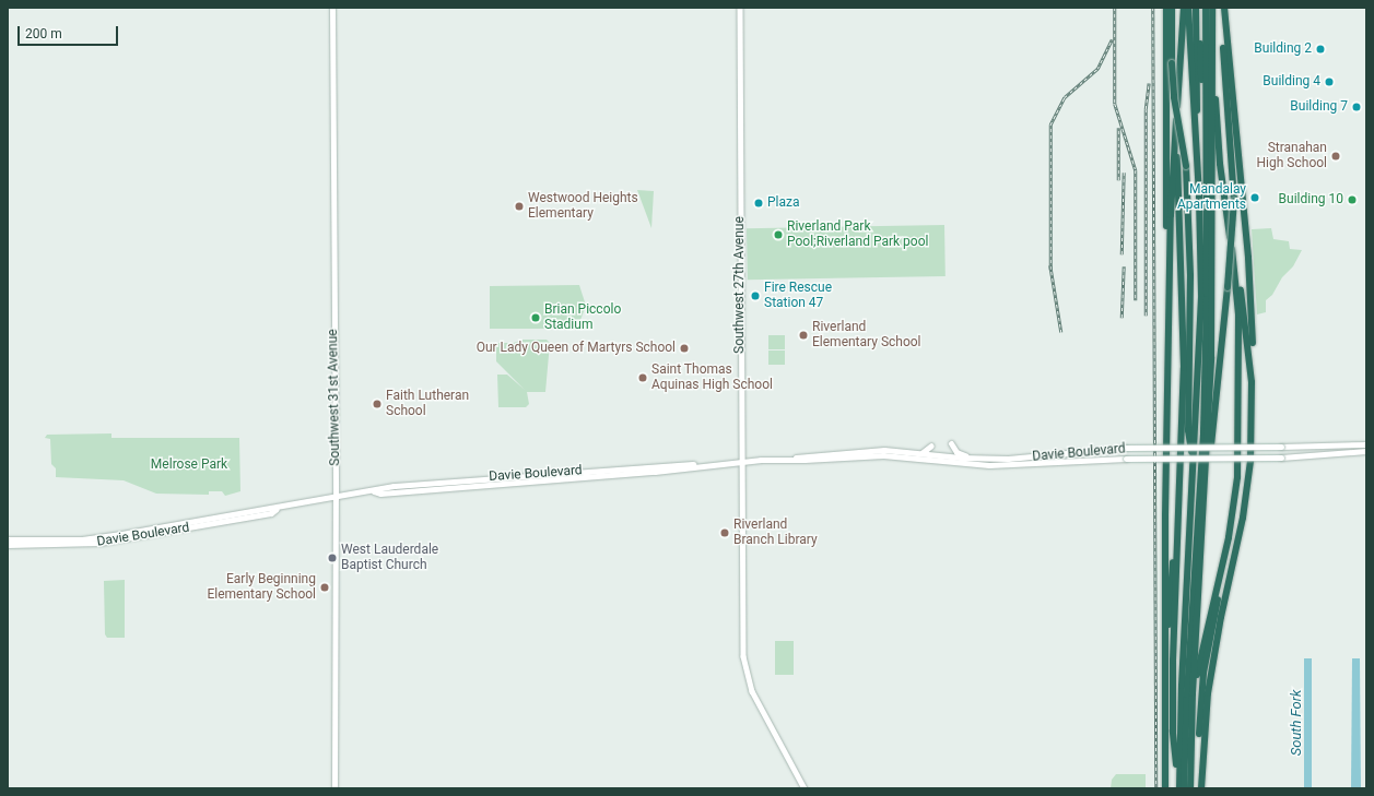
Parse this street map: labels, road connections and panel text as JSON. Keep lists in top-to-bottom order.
{
  "streets": {
    "main road": ["Southwest 31st Avenue", "Davie Boulevard"],
    "street": ["Southwest 27th Avenue"]
  },
  "crossings": [
    ["Southwest 27th Avenue", "Davie Boulevard"],
    ["Southwest 31st Avenue", "Davie Boulevard"]
  ],
  "water": ["South Fork"],
  "parks": ["Melrose Park"],
  "places": [
    "Building 2",
    "Building 4",
    "Building 7",
    "Stranahan High School",
    "Mandalay Apartments",
    "Building 10",
    "Plaza",
    "Westwood Heights Elementary",
    "Riverland Park Pool;Riverland Park pool",
    "Fire Rescue Station 47",
    "Brian Piccolo Stadium",
    "Riverland Elementary School",
    "Our Lady Queen of Martyrs School",
    "Saint Thomas Aquinas High School",
    "Faith Lutheran School",
    "Riverland Branch Library",
    "West Lauderdale Baptist Church",
    "Early Beginning Elementary School"
  ],
  "scale_bar": "200 m"
}
